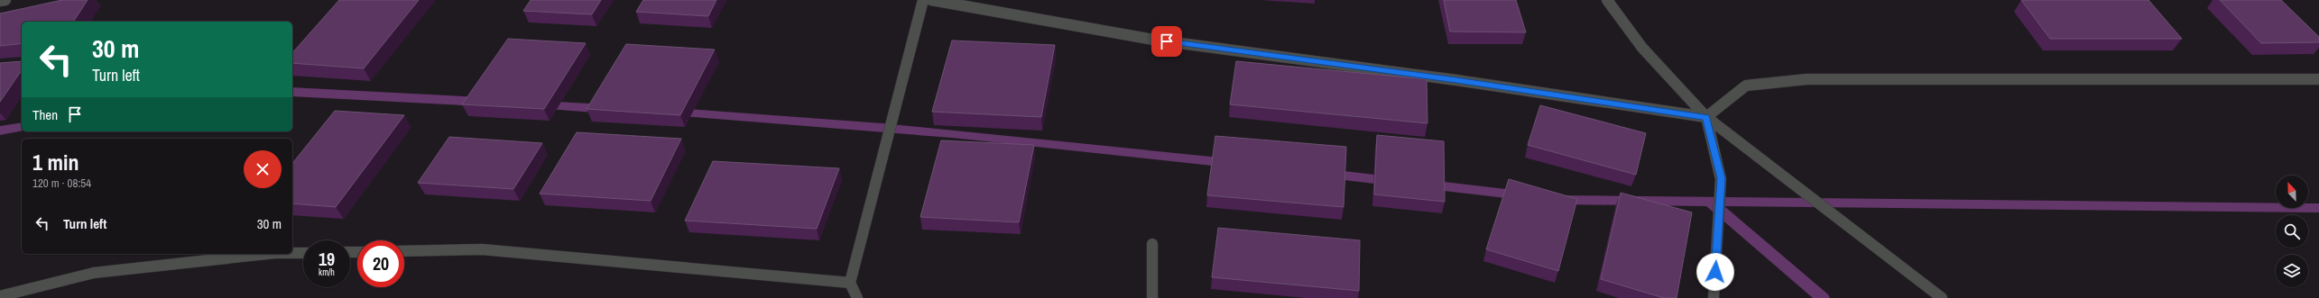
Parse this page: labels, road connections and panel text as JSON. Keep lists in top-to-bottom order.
{
  "north": "top left",
  "page": {
    "turn": ["30 m", "Turn left"],
    "then": "Then",
    "heading": ["1 min", "120 m · 08:54"],
    "list": [
      {
        "name": "Turn left",
        "value": "30 m"
      }
    ],
    "speed": "19 km/h",
    "limit": "20"
  }
}
